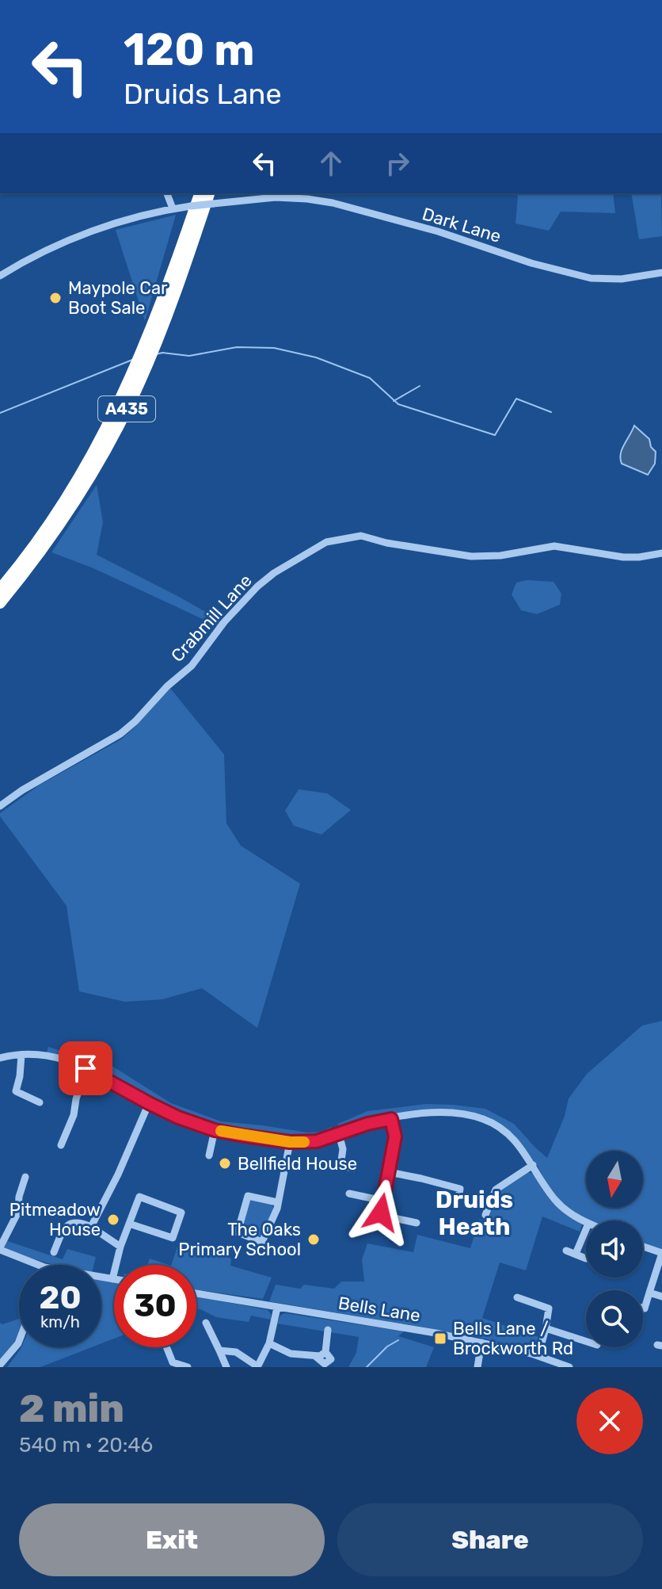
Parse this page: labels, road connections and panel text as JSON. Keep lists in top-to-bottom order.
{
  "streets": {
    "highway": ["A435"],
    "street": ["Dark Lane", "Crabmill Lane", "Bells Lane"]
  },
  "crossings": [
    ["Dark Lane", "A435"]
  ],
  "districts": ["Druids Heath"],
  "places": {
    "other": [
      "Maypole Car Boot Sale",
      "Bellfield House",
      "Pitmeadow House",
      "The Oaks Primary School"
    ],
    "transit": ["Bells Lane / Brockworth Rd"]
  },
  "north": "bottom",
  "page": {
    "turn": ["120 m", "Druids Lane"],
    "speed": "20 km/h",
    "limit": "30",
    "heading": ["2 min", "540 m · 20:46"],
    "buttons": ["Exit", "Share"]
  }
}
